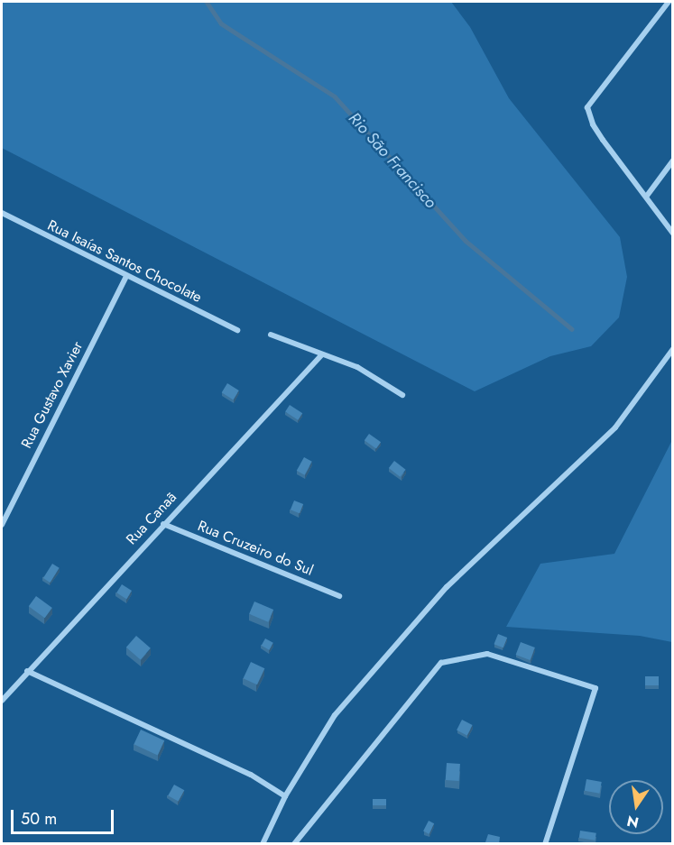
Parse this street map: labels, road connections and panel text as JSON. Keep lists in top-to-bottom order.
{
  "streets": {
    "street": [
      "Rua Isaías Santos Chocolate",
      "Rua Gustavo Xavier",
      "Rua Canaã",
      "Rua Cruzeiro do Sul"
    ]
  },
  "crossings": [
    ["Rua Isaías Santos Chocolate", "Rua Gustavo Xavier"],
    ["Rua Canaã", "Rua Cruzeiro do Sul"]
  ],
  "water": ["Rio São Francisco"],
  "scale_bar": "50 m",
  "north": "bottom"
}
